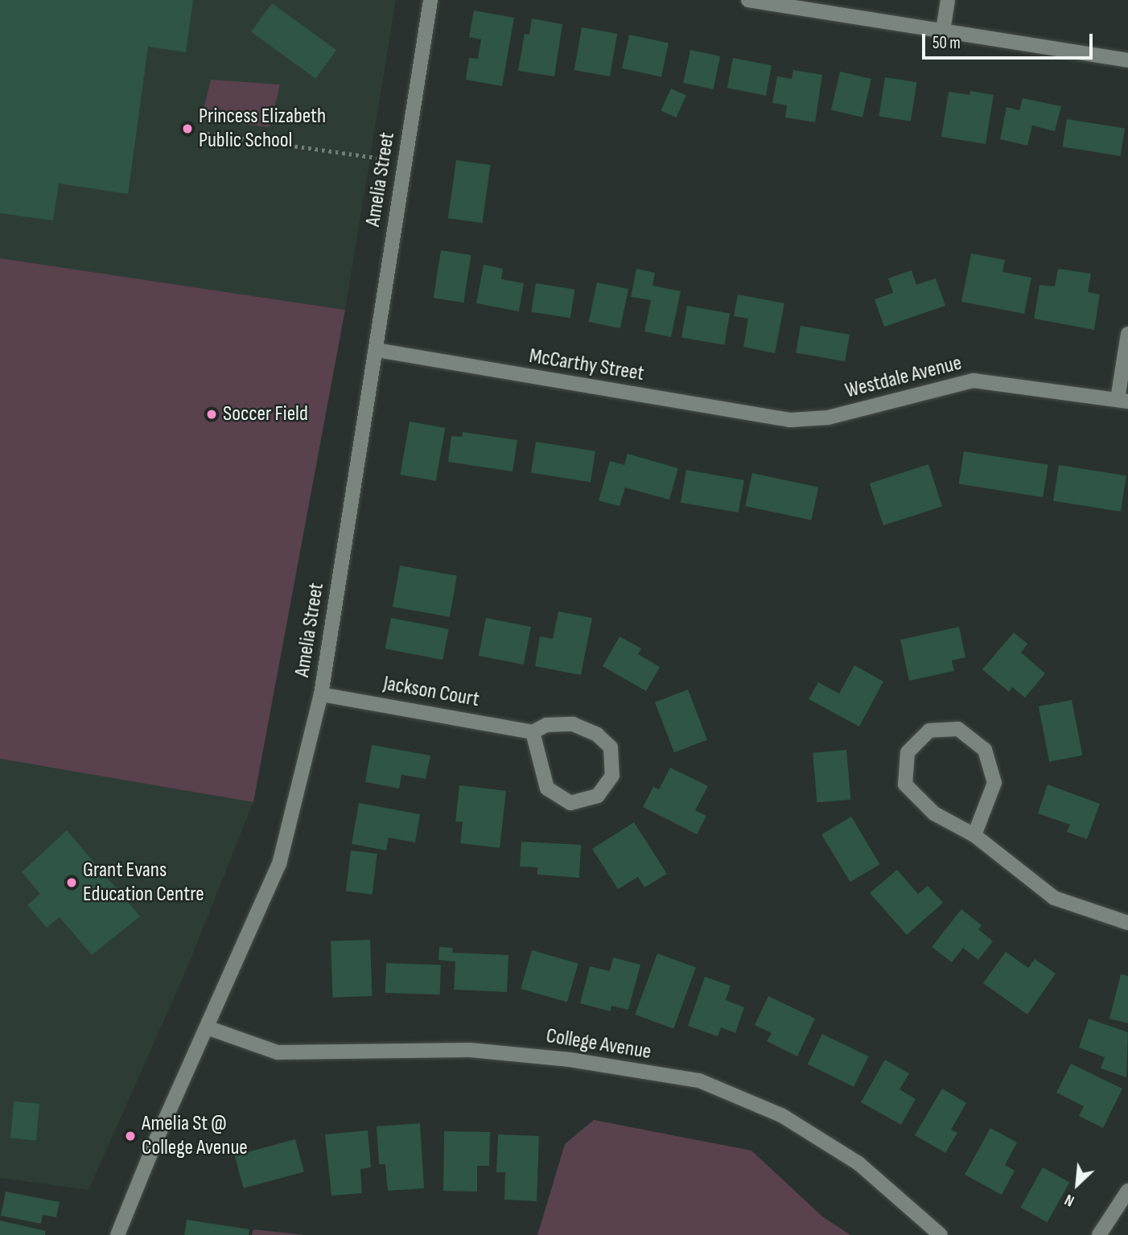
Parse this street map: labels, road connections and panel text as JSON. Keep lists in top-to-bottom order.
{
  "streets": {
    "street": [
      "Amelia Street",
      "McCarthy Street",
      "Westdale Avenue",
      "Jackson Court",
      "College Avenue"
    ]
  },
  "crossings": [
    ["Amelia Street", "McCarthy Street"],
    ["Amelia Street", "Jackson Court"],
    ["Amelia Street", "College Avenue"],
    ["McCarthy Street", "Westdale Avenue"]
  ],
  "places": [
    "Princess Elizabeth Public School",
    "Soccer Field",
    "Grant Evans Education Centre",
    "Amelia St @ College Avenue"
  ],
  "scale_bar": "50 m",
  "north": "bottom left"
}
